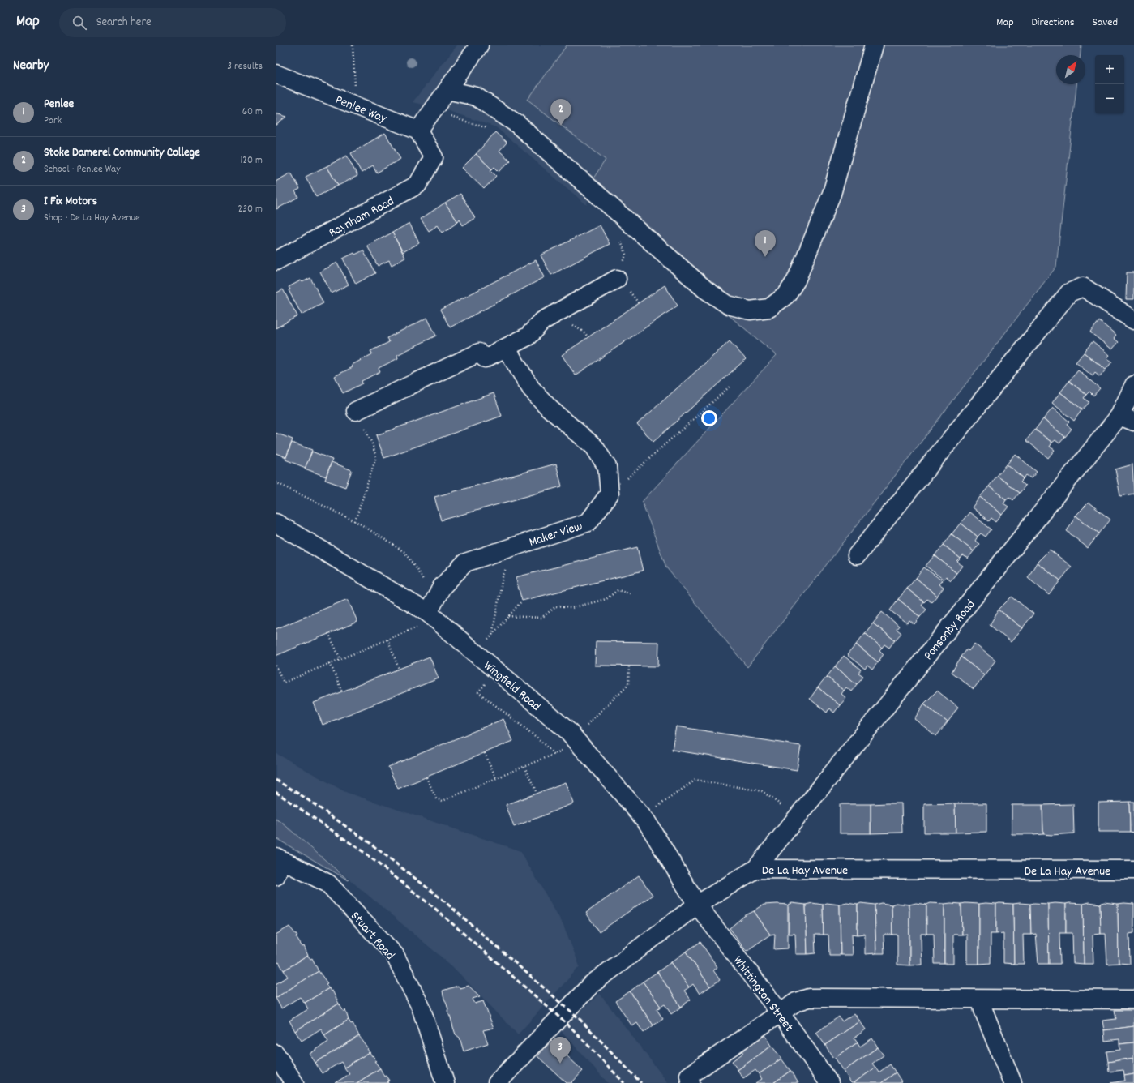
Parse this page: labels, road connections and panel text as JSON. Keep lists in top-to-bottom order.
{
  "streets": {
    "street": [
      "Penlee Way",
      "Raynham Road",
      "Maker View",
      "Ponsonby Road",
      "Wingfield Road",
      "De La Hay Avenue",
      "Stuart Road",
      "Whittington Street"
    ]
  },
  "crossings": [
    ["Penlee Way", "Raynham Road"],
    ["Maker View", "Wingfield Road"],
    ["Ponsonby Road", "De La Hay Avenue"],
    ["Wingfield Road", "De La Hay Avenue"],
    ["Wingfield Road", "Whittington Street"],
    ["De La Hay Avenue", "Whittington Street"]
  ],
  "north": "top right",
  "page": {
    "header": "Map",
    "search": "Search here",
    "nav": ["Map", "Directions", "Saved"],
    "heading": ["Nearby", "3 results"],
    "map_buttons": ["+", "−"],
    "list": [
      {
        "mark": "1",
        "name": "Penlee",
        "note": "Park",
        "value": "60 m"
      },
      {
        "mark": "2",
        "name": "Stoke Damerel Community College",
        "note": "School · Penlee Way",
        "value": "120 m"
      },
      {
        "mark": "3",
        "name": "I Fix Motors",
        "note": "Shop · De La Hay Avenue",
        "value": "230 m"
      }
    ],
    "pins": ["2", "1", "3"]
  }
}
